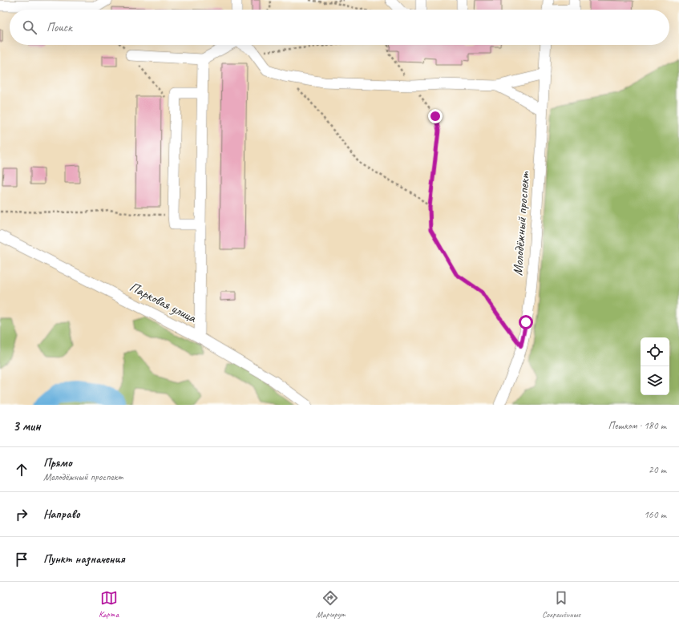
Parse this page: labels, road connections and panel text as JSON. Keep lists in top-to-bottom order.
{
  "streets": {
    "street": ["Молодёжный проспект", "Парковая улица"]
  },
  "page": {
    "search": "Поиск",
    "heading": ["3 мин", "Пешком · 180 m"],
    "list": [
      ["Прямо", "Молодёжный проспект", "20 m"],
      ["Направо", "160 m"],
      "Пункт назначения"
    ],
    "nav": ["Карта", "Маршрут", "Сохранённые"]
  }
}
